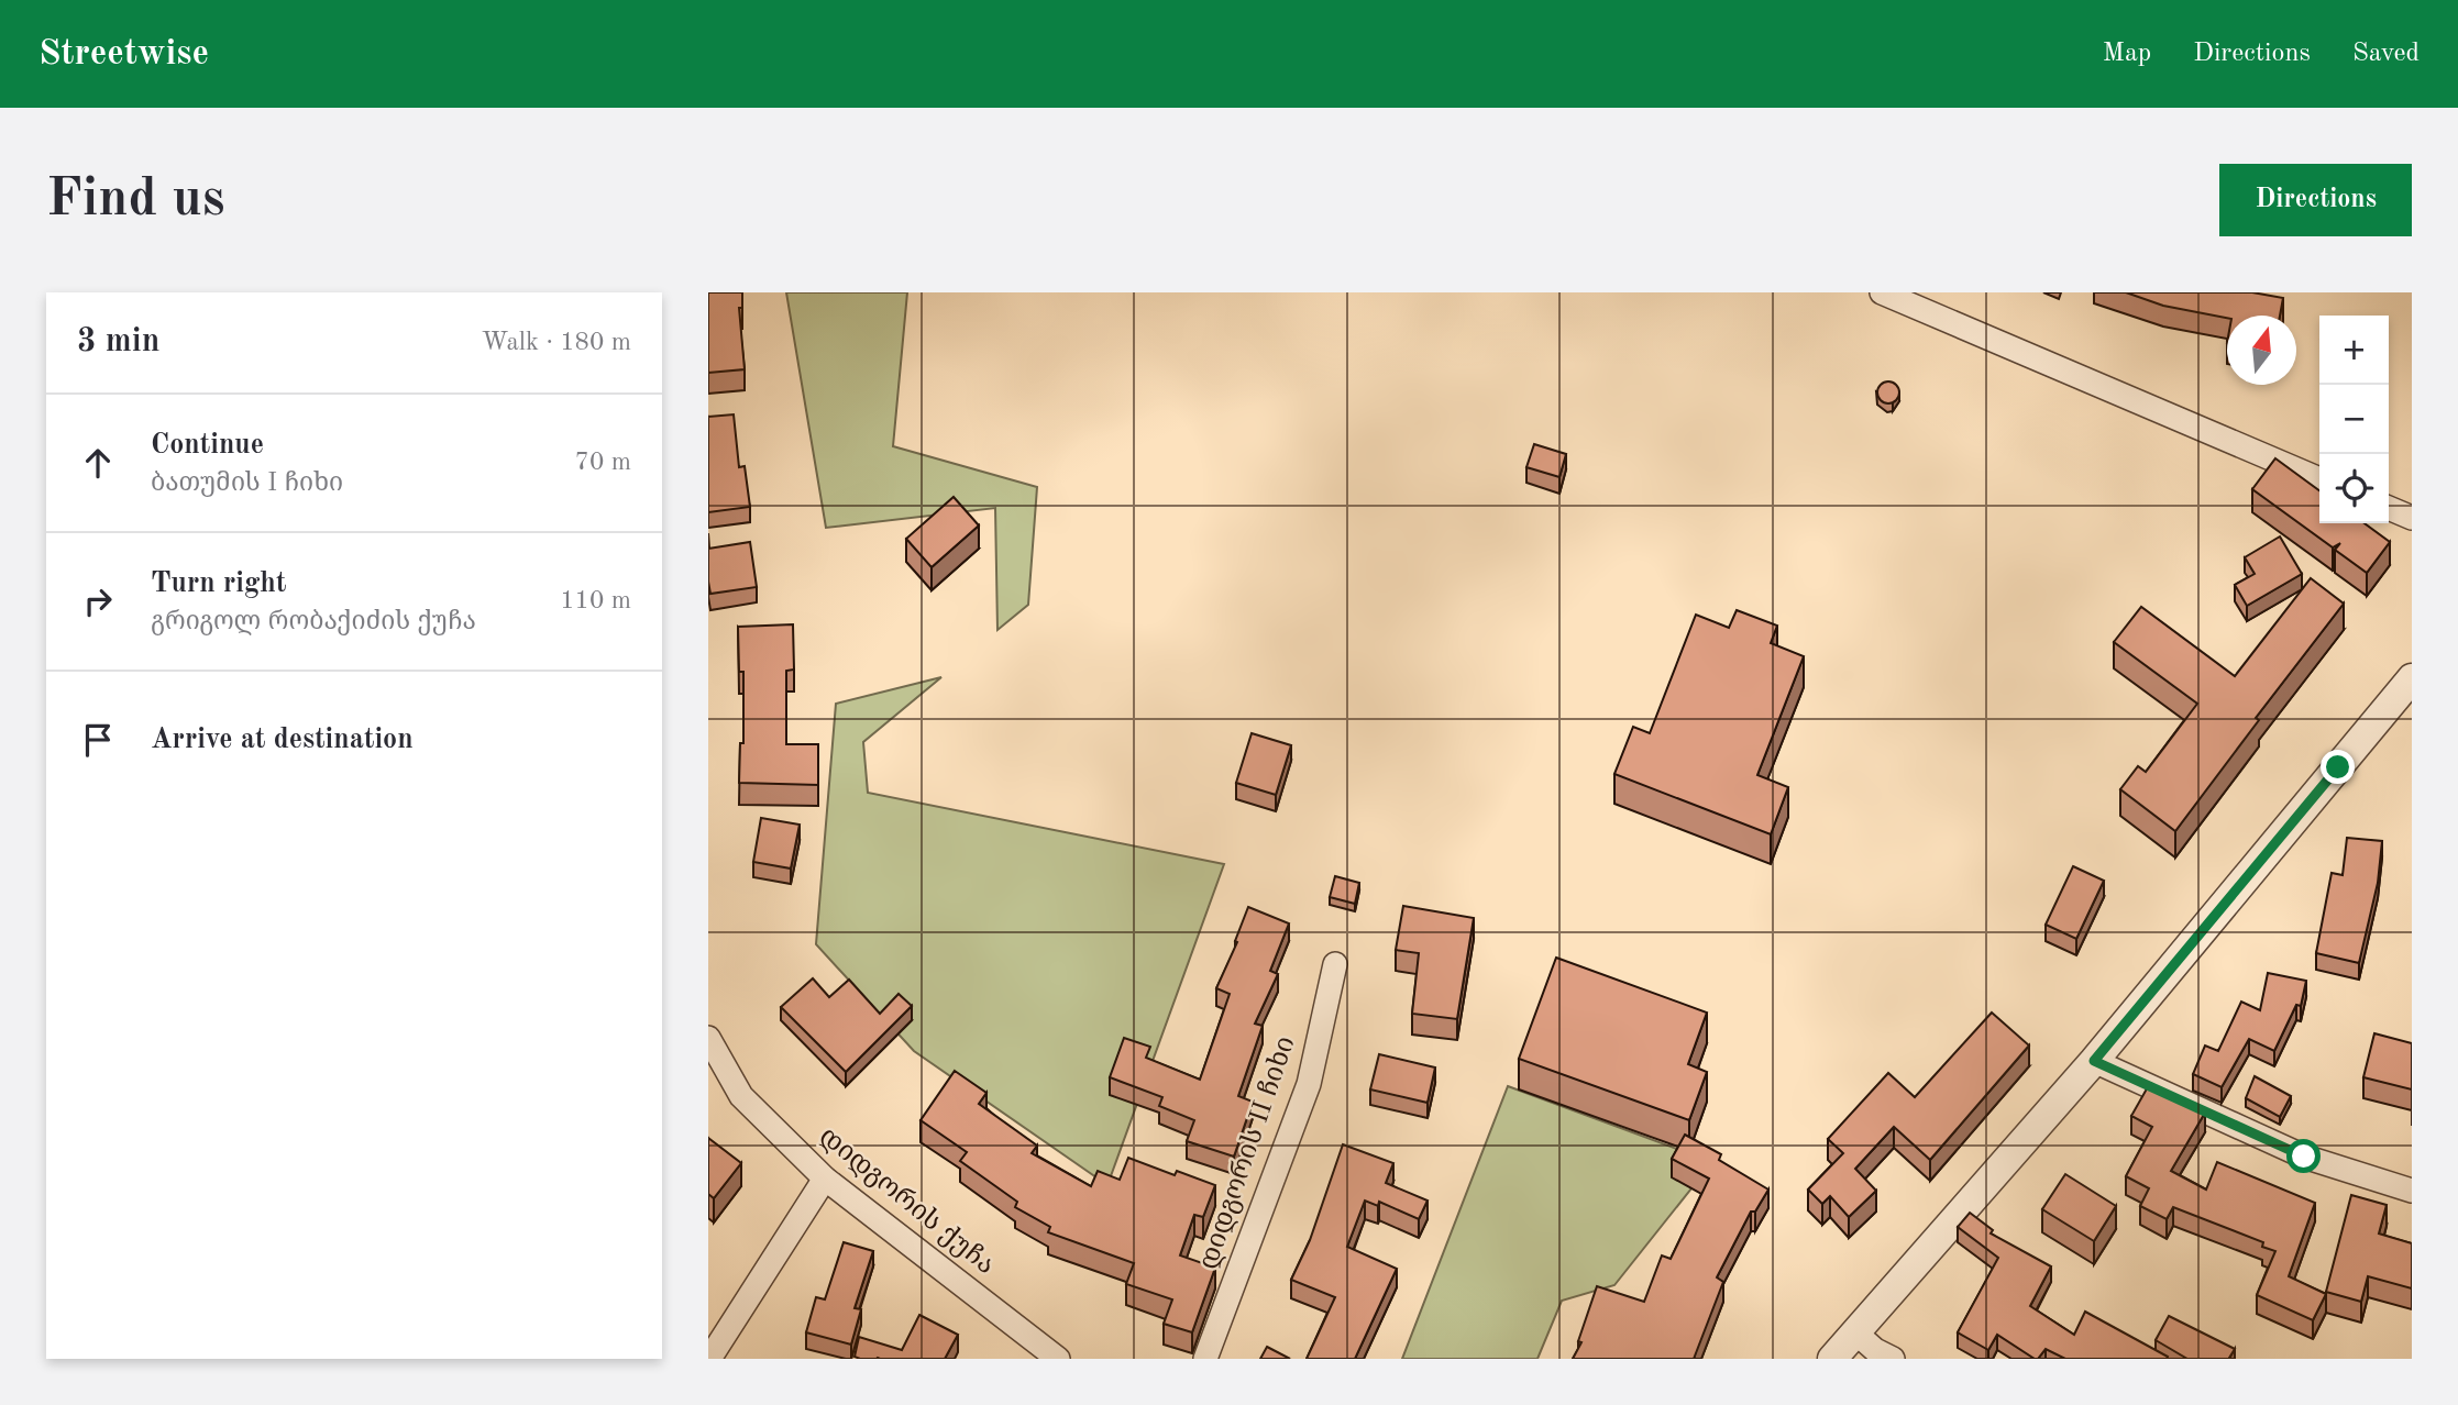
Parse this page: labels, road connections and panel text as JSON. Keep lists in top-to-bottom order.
{
  "streets": {
    "street": ["დიდგორის II ჩიხი", "დიდგორის ქუჩა"]
  },
  "north": "top",
  "page": {
    "header": "Streetwise",
    "nav": ["Map", "Directions", "Saved"],
    "buttons": "Directions",
    "title": "Find us",
    "heading": ["3 min", "Walk · 180 m"],
    "map_buttons": ["+", "−"],
    "list": [
      ["Continue", "ბათუმის I ჩიხი", "70 m"],
      ["Turn right", "გრიგოლ რობაქიძის ქუჩა", "110 m"],
      "Arrive at destination"
    ]
  }
}
